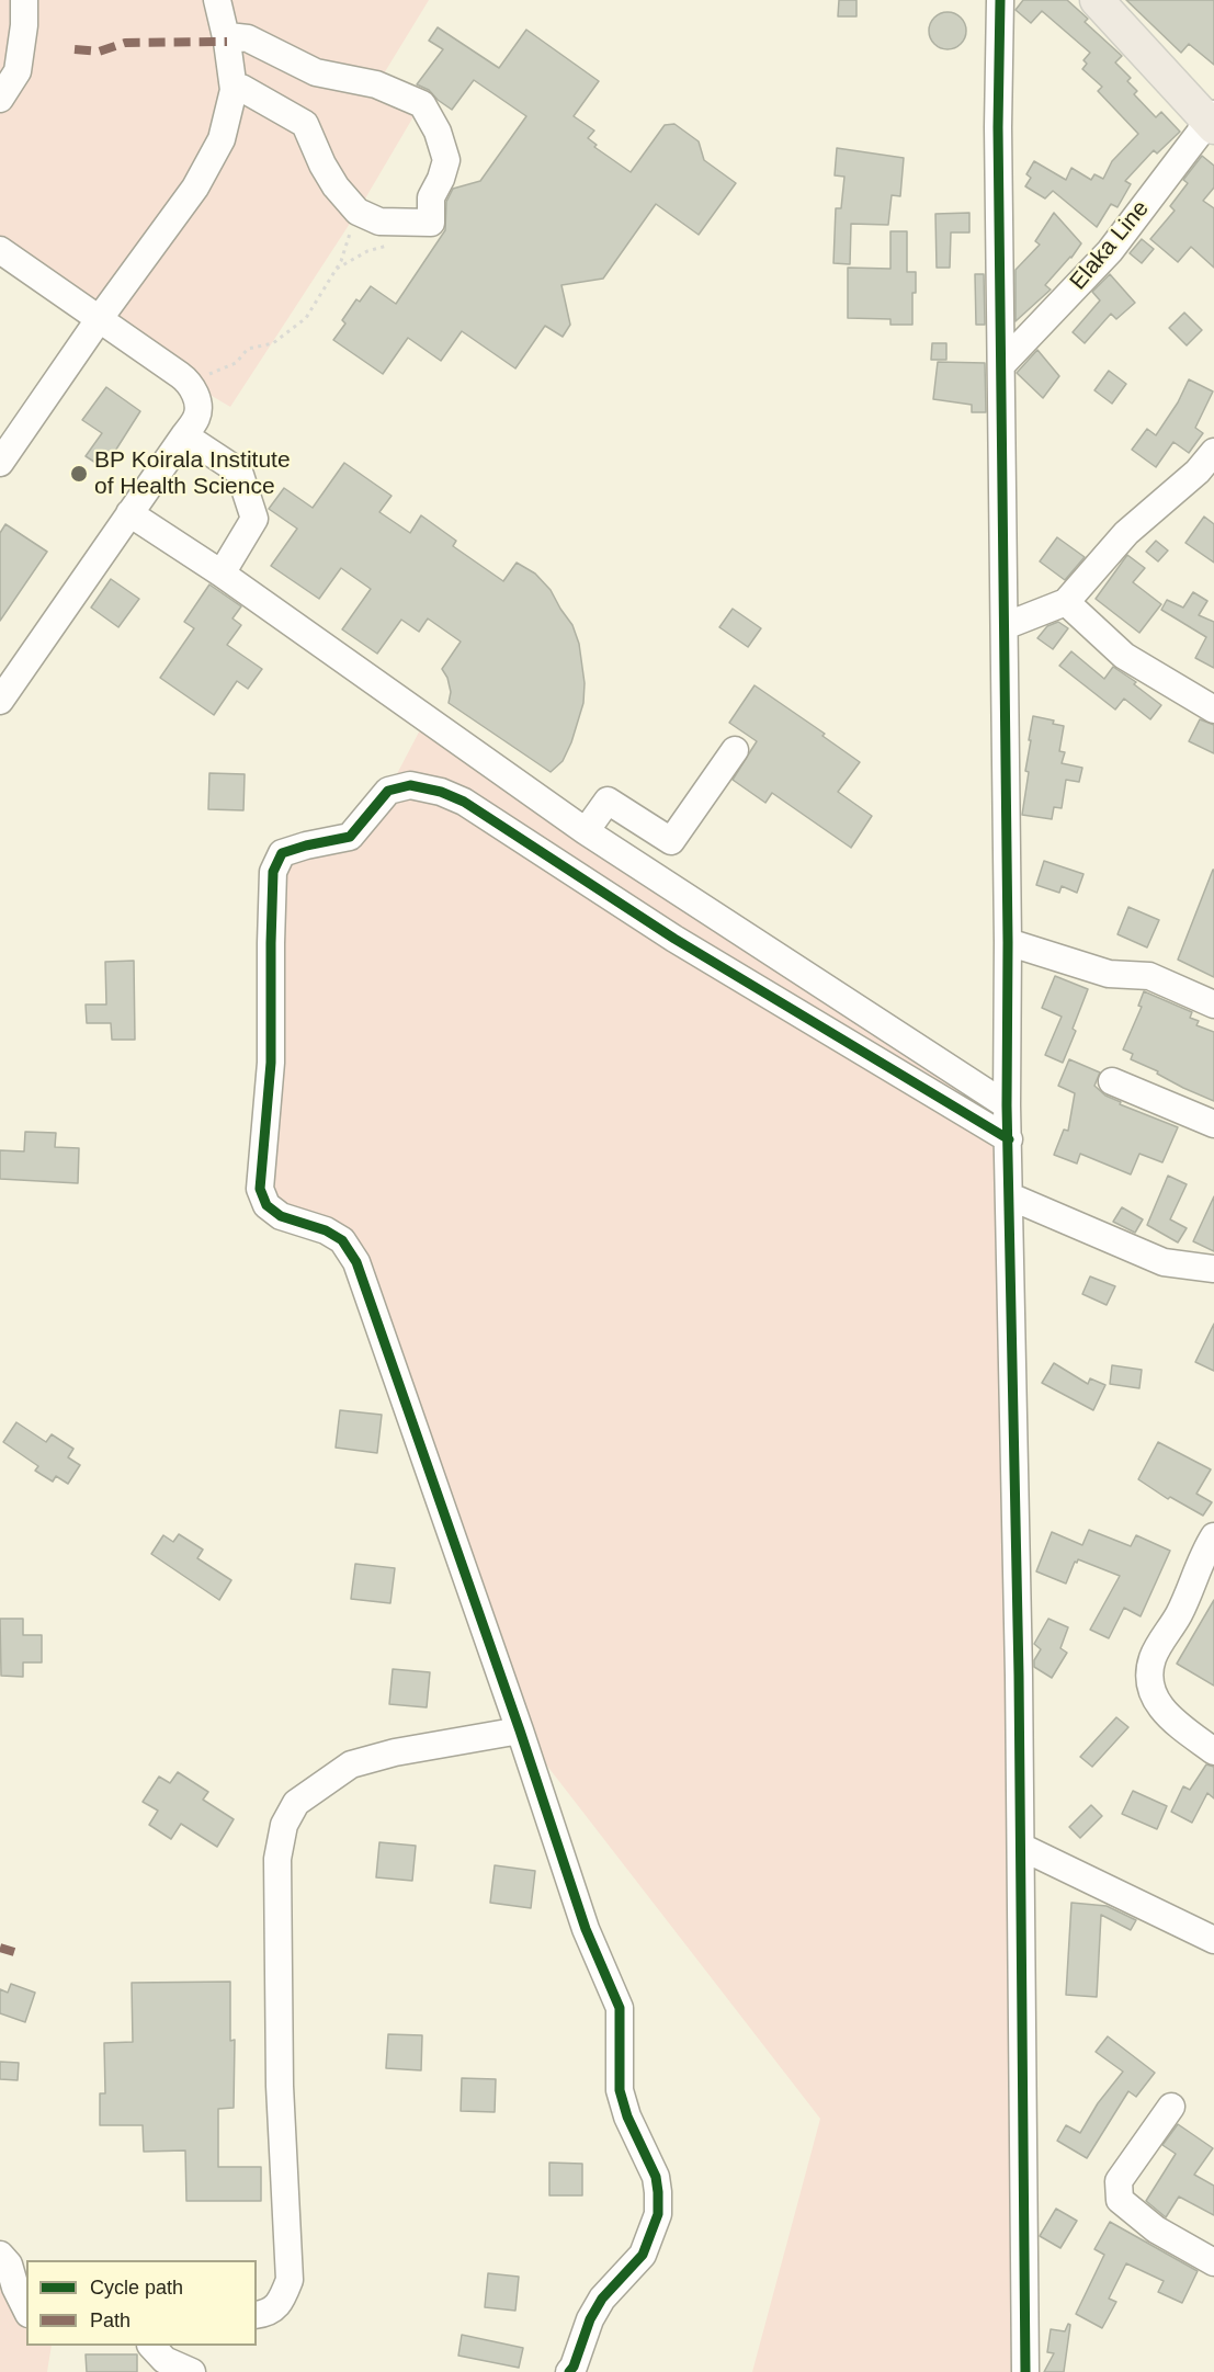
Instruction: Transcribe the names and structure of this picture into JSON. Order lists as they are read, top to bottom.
{
  "streets": {
    "street": ["Elaka Line"]
  },
  "places": ["BP Koirala Institute of Health Science"],
  "legend": ["Cycle path", "Path"]
}
